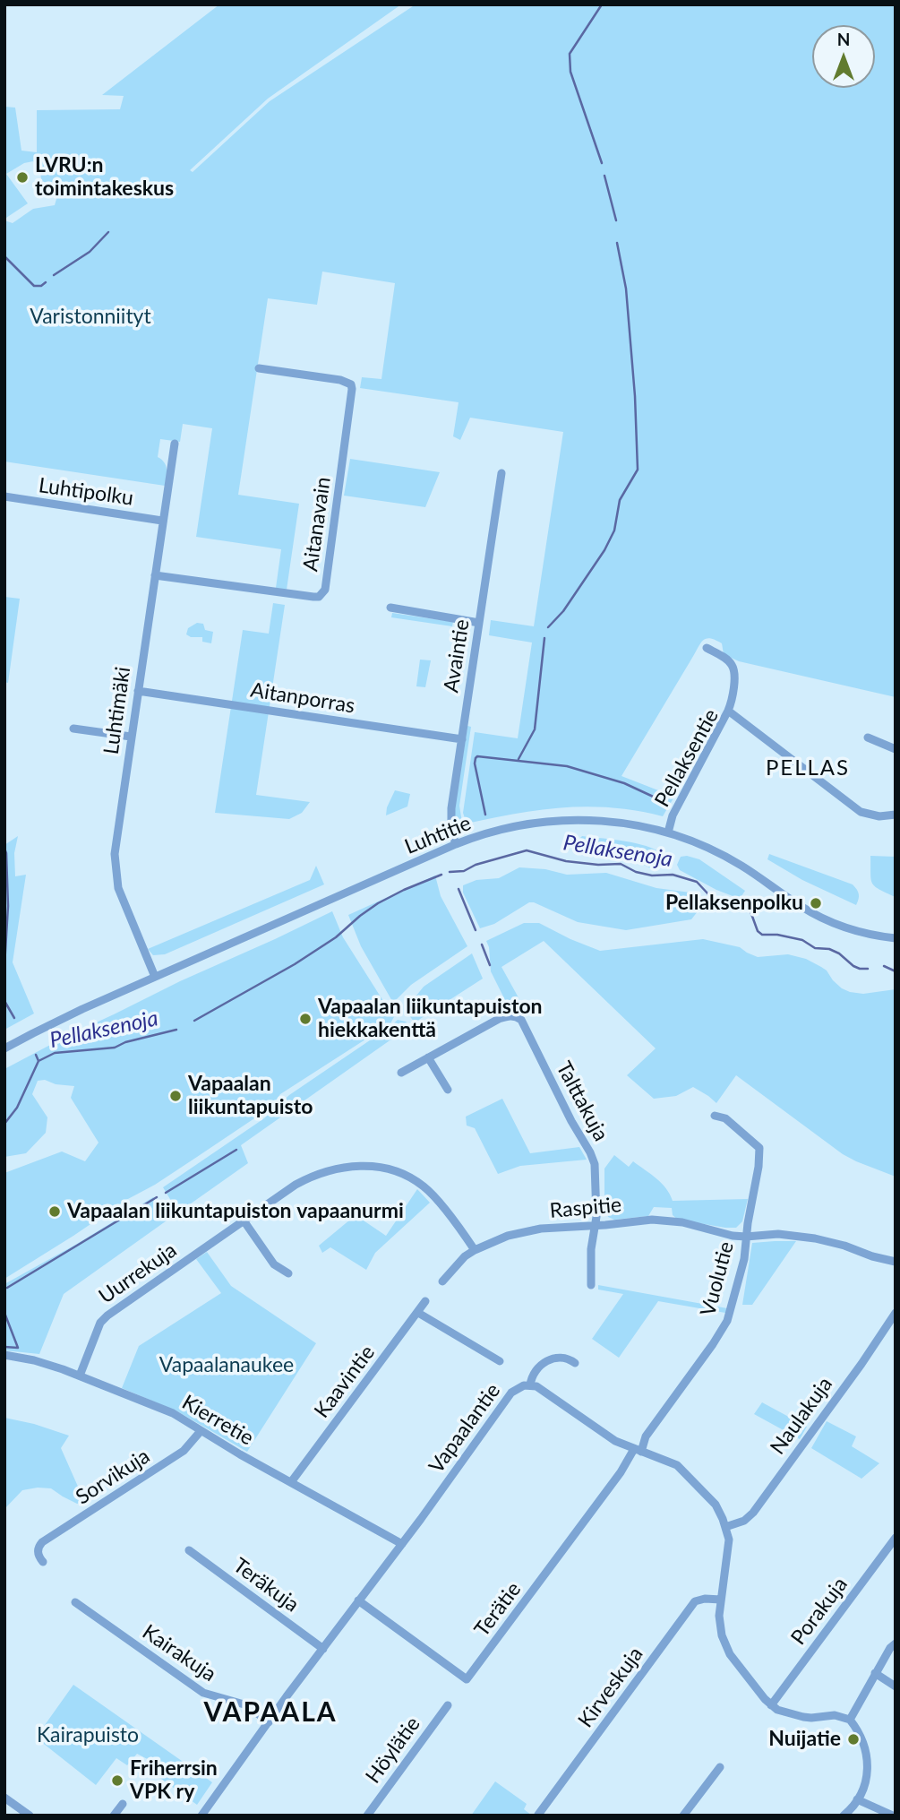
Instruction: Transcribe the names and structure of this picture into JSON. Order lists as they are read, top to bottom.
{
  "streets": {
    "street": [
      "Luhtipolku",
      "Aitanavain",
      "Avaintie",
      "Aitanporras",
      "Luhtimäki",
      "Pellaksentie",
      "Luhtitie",
      "Talttakuja",
      "Raspitie",
      "Uurrekuja",
      "Vuolutie",
      "Kaavintie",
      "Naulakuja",
      "Kierretie",
      "Vapaalantie",
      "Sorvikuja",
      "Teräkuja",
      "Terätie",
      "Porakuja",
      "Kairakuja",
      "Kirveskuja",
      "Höylätie"
    ]
  },
  "crossings": [
    ["Luhtipolku", "Luhtimäki"],
    ["Aitanavain", "Luhtimäki"],
    ["Avaintie", "Aitanporras"],
    ["Avaintie", "Luhtitie"],
    ["Aitanporras", "Luhtimäki"],
    ["Luhtimäki", "Luhtitie"],
    ["Pellaksentie", "Luhtitie"],
    ["Talttakuja", "Raspitie"],
    ["Raspitie", "Uurrekuja"],
    ["Raspitie", "Vuolutie"],
    ["Uurrekuja", "Kierretie"],
    ["Vuolutie", "Vapaalantie"],
    ["Vuolutie", "Terätie"],
    ["Kaavintie", "Kierretie"],
    ["Naulakuja", "Vapaalantie"],
    ["Kierretie", "Vapaalantie"],
    ["Kierretie", "Sorvikuja"],
    ["Vapaalantie", "Teräkuja"],
    ["Vapaalantie", "Terätie"],
    ["Vapaalantie", "Porakuja"],
    ["Vapaalantie", "Kairakuja"],
    ["Vapaalantie", "Kirveskuja"]
  ],
  "districts": ["PELLAS", "VAPAALA"],
  "water": ["Pellaksenoja"],
  "parks": ["Varistonniityt", "Vapaalanaukee", "Kairapuisto"],
  "places": [
    "LVRU:n toimintakeskus",
    "Pellaksenpolku",
    "Vapaalan liikuntapuiston hiekkakenttä",
    "Vapaalan liikuntapuisto",
    "Vapaalan liikuntapuiston vapaanurmi",
    "Nuijatie",
    "Friherrsin VPK ry"
  ],
  "north": "top"
}
